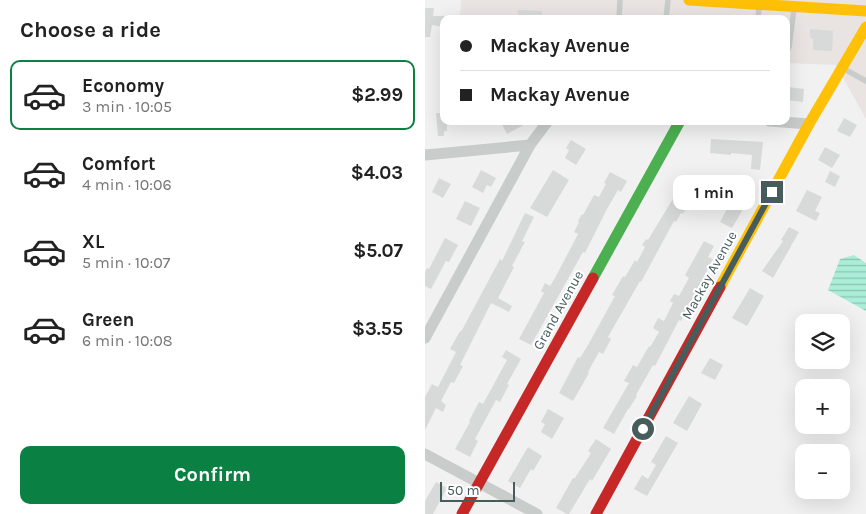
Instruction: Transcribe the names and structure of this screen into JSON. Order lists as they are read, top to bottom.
{
  "streets": {
    "street": ["Mackay Avenue", "Grand Avenue"]
  },
  "scale_bar": "50 m",
  "page": {
    "heading": "Choose a ride",
    "banner": ["Mackay Avenue", "Mackay Avenue"],
    "list": [
      {
        "name": "Economy",
        "note": "3 min · 10:05",
        "value": "$2.99"
      },
      {
        "name": "Comfort",
        "note": "4 min · 10:06",
        "value": "$4.03"
      },
      {
        "name": "XL",
        "note": "5 min · 10:07",
        "value": "$5.07"
      },
      {
        "name": "Green",
        "note": "6 min · 10:08",
        "value": "$3.55"
      }
    ],
    "bubble": "1 min",
    "map_buttons": ["+", "−"],
    "buttons": "Confirm",
    "scale": "50 m"
  }
}
